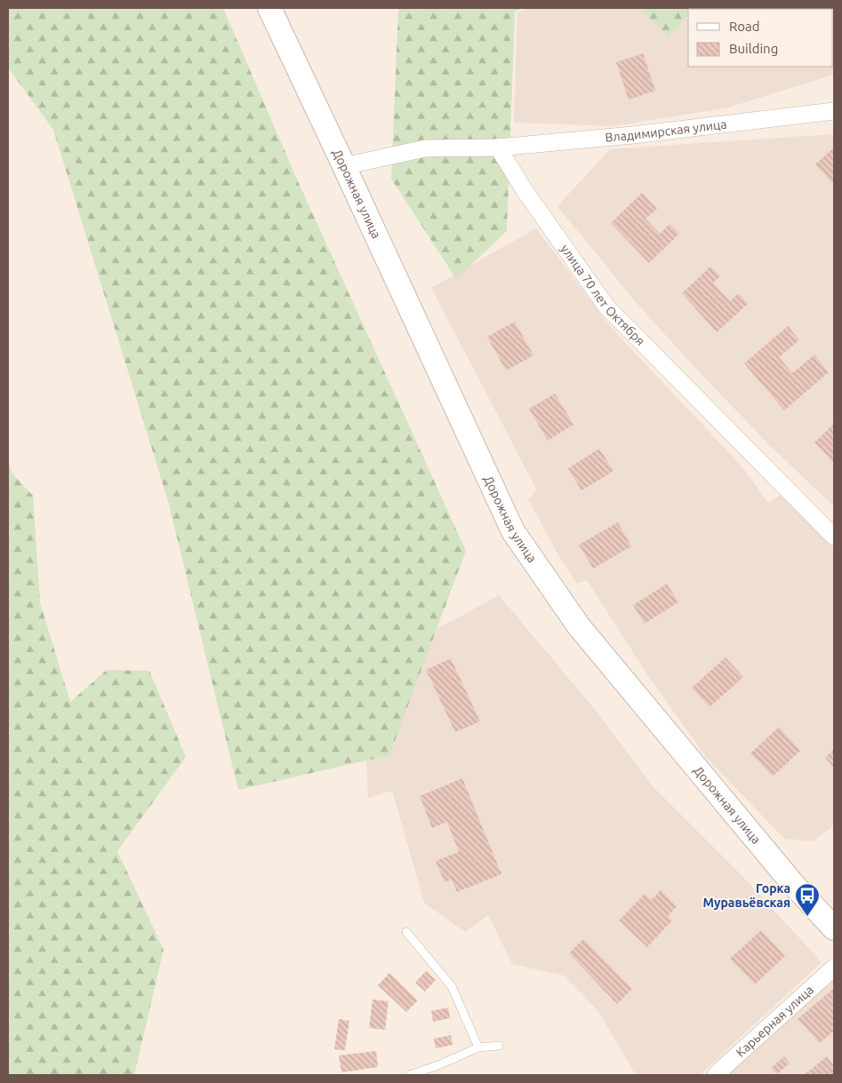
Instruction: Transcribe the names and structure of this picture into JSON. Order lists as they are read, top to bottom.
{
  "streets": {
    "main road": ["Дорожная улица"],
    "street": ["Владимирская улица", "улица 70 лет Октября", "Карьерная улица"]
  },
  "crossings": [
    ["Владимирская улица", "улица 70 лет Октября"]
  ],
  "places": {
    "bus stop": ["Горка Муравьёвская"]
  },
  "legend": ["Road", "Building"]
}
